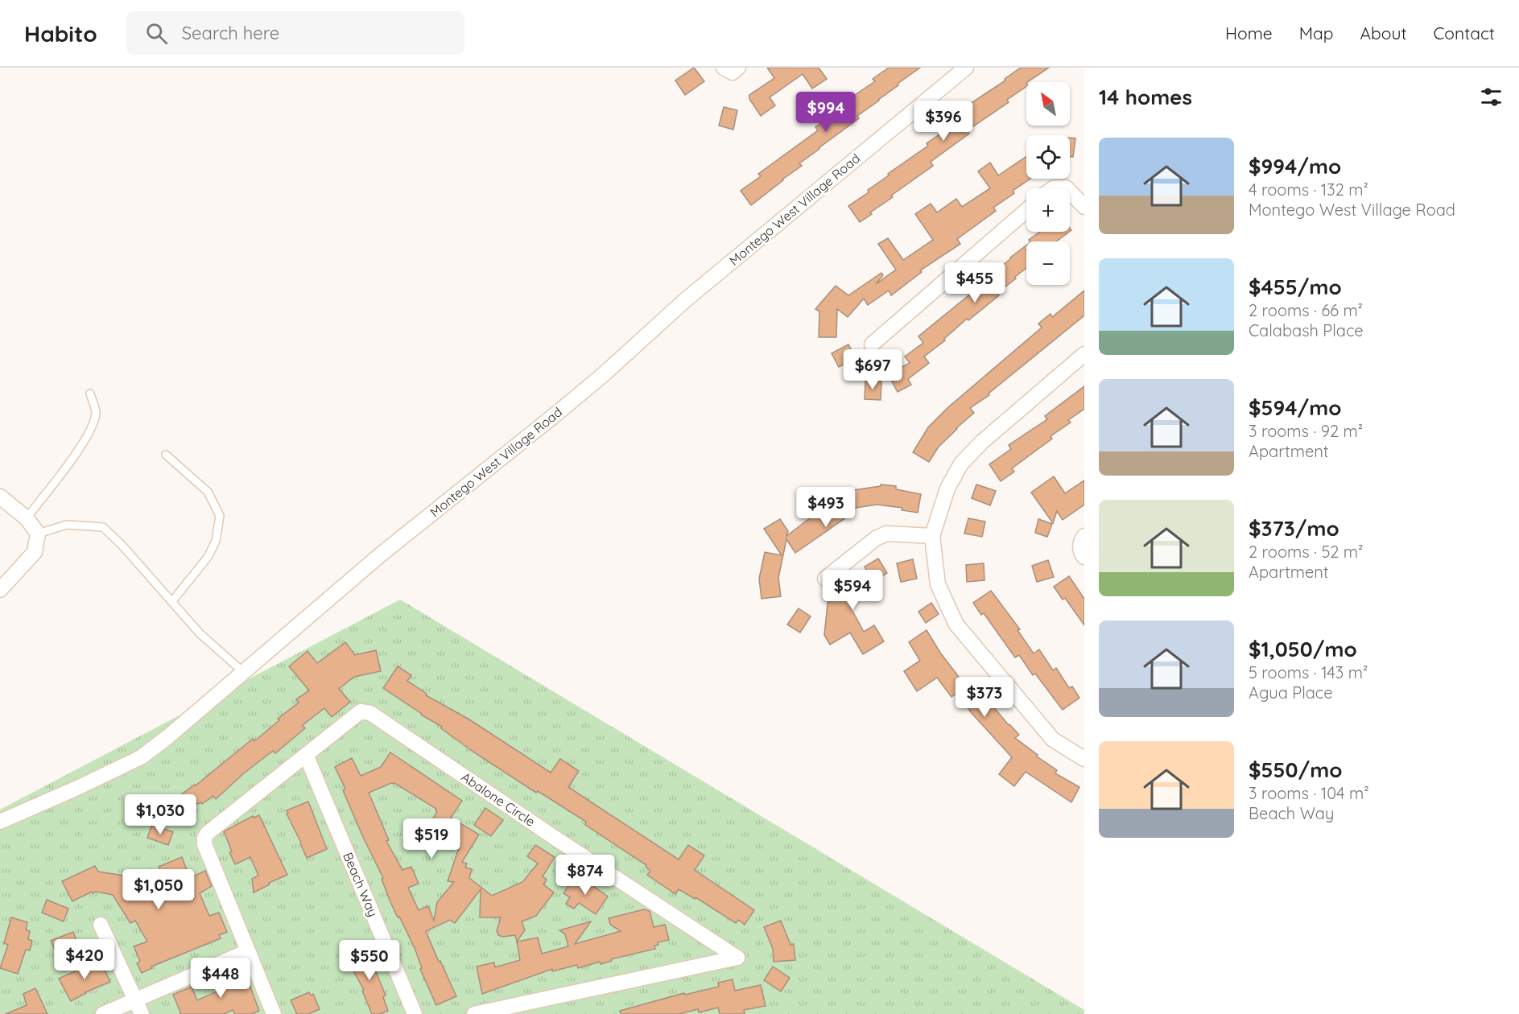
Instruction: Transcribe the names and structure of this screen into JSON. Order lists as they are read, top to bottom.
{
  "streets": {
    "street": ["Montego West Village Road", "Abalone Circle", "Beach Way"]
  },
  "crossings": [
    ["Abalone Circle", "Beach Way"]
  ],
  "north": "top left",
  "page": {
    "header": "Habito",
    "search": "Search here",
    "nav": [
      "Home",
      "Map",
      "About",
      "Contact"
    ],
    "heading": "14 homes",
    "map_buttons": ["+", "−"],
    "price": [
      "$994",
      "$396",
      "$455",
      "$697",
      "$493",
      "$594",
      "$373",
      "$1,030",
      "$519",
      "$874",
      "$1,050",
      "$420",
      "$550",
      "$448"
    ],
    "list": [
      {
        "name": "$994/mo",
        "note": "4 rooms · 132 m² · Montego West Village Road"
      },
      {
        "name": "$455/mo",
        "note": "2 rooms · 66 m² · Calabash Place"
      },
      {
        "name": "$594/mo",
        "note": "3 rooms · 92 m² · Apartment"
      },
      {
        "name": "$373/mo",
        "note": "2 rooms · 52 m² · Apartment"
      },
      {
        "name": "$1,050/mo",
        "note": "5 rooms · 143 m² · Agua Place"
      },
      {
        "name": "$550/mo",
        "note": "3 rooms · 104 m² · Beach Way"
      }
    ]
  }
}
